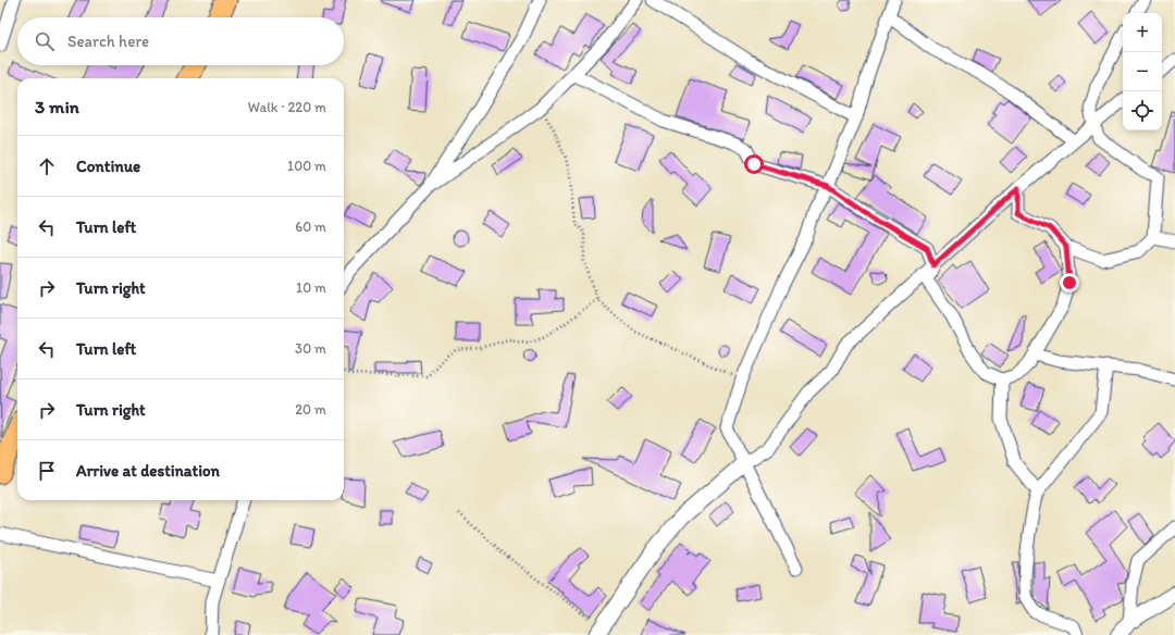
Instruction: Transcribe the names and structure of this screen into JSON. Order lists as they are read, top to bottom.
{
  "page": {
    "map_buttons": ["+", "−"],
    "search": "Search here",
    "heading": ["3 min", "Walk · 220 m"],
    "list": [
      ["Continue", "100 m"],
      ["Turn left", "60 m"],
      ["Turn right", "10 m"],
      ["Turn left", "30 m"],
      ["Turn right", "20 m"],
      "Arrive at destination"
    ]
  }
}
